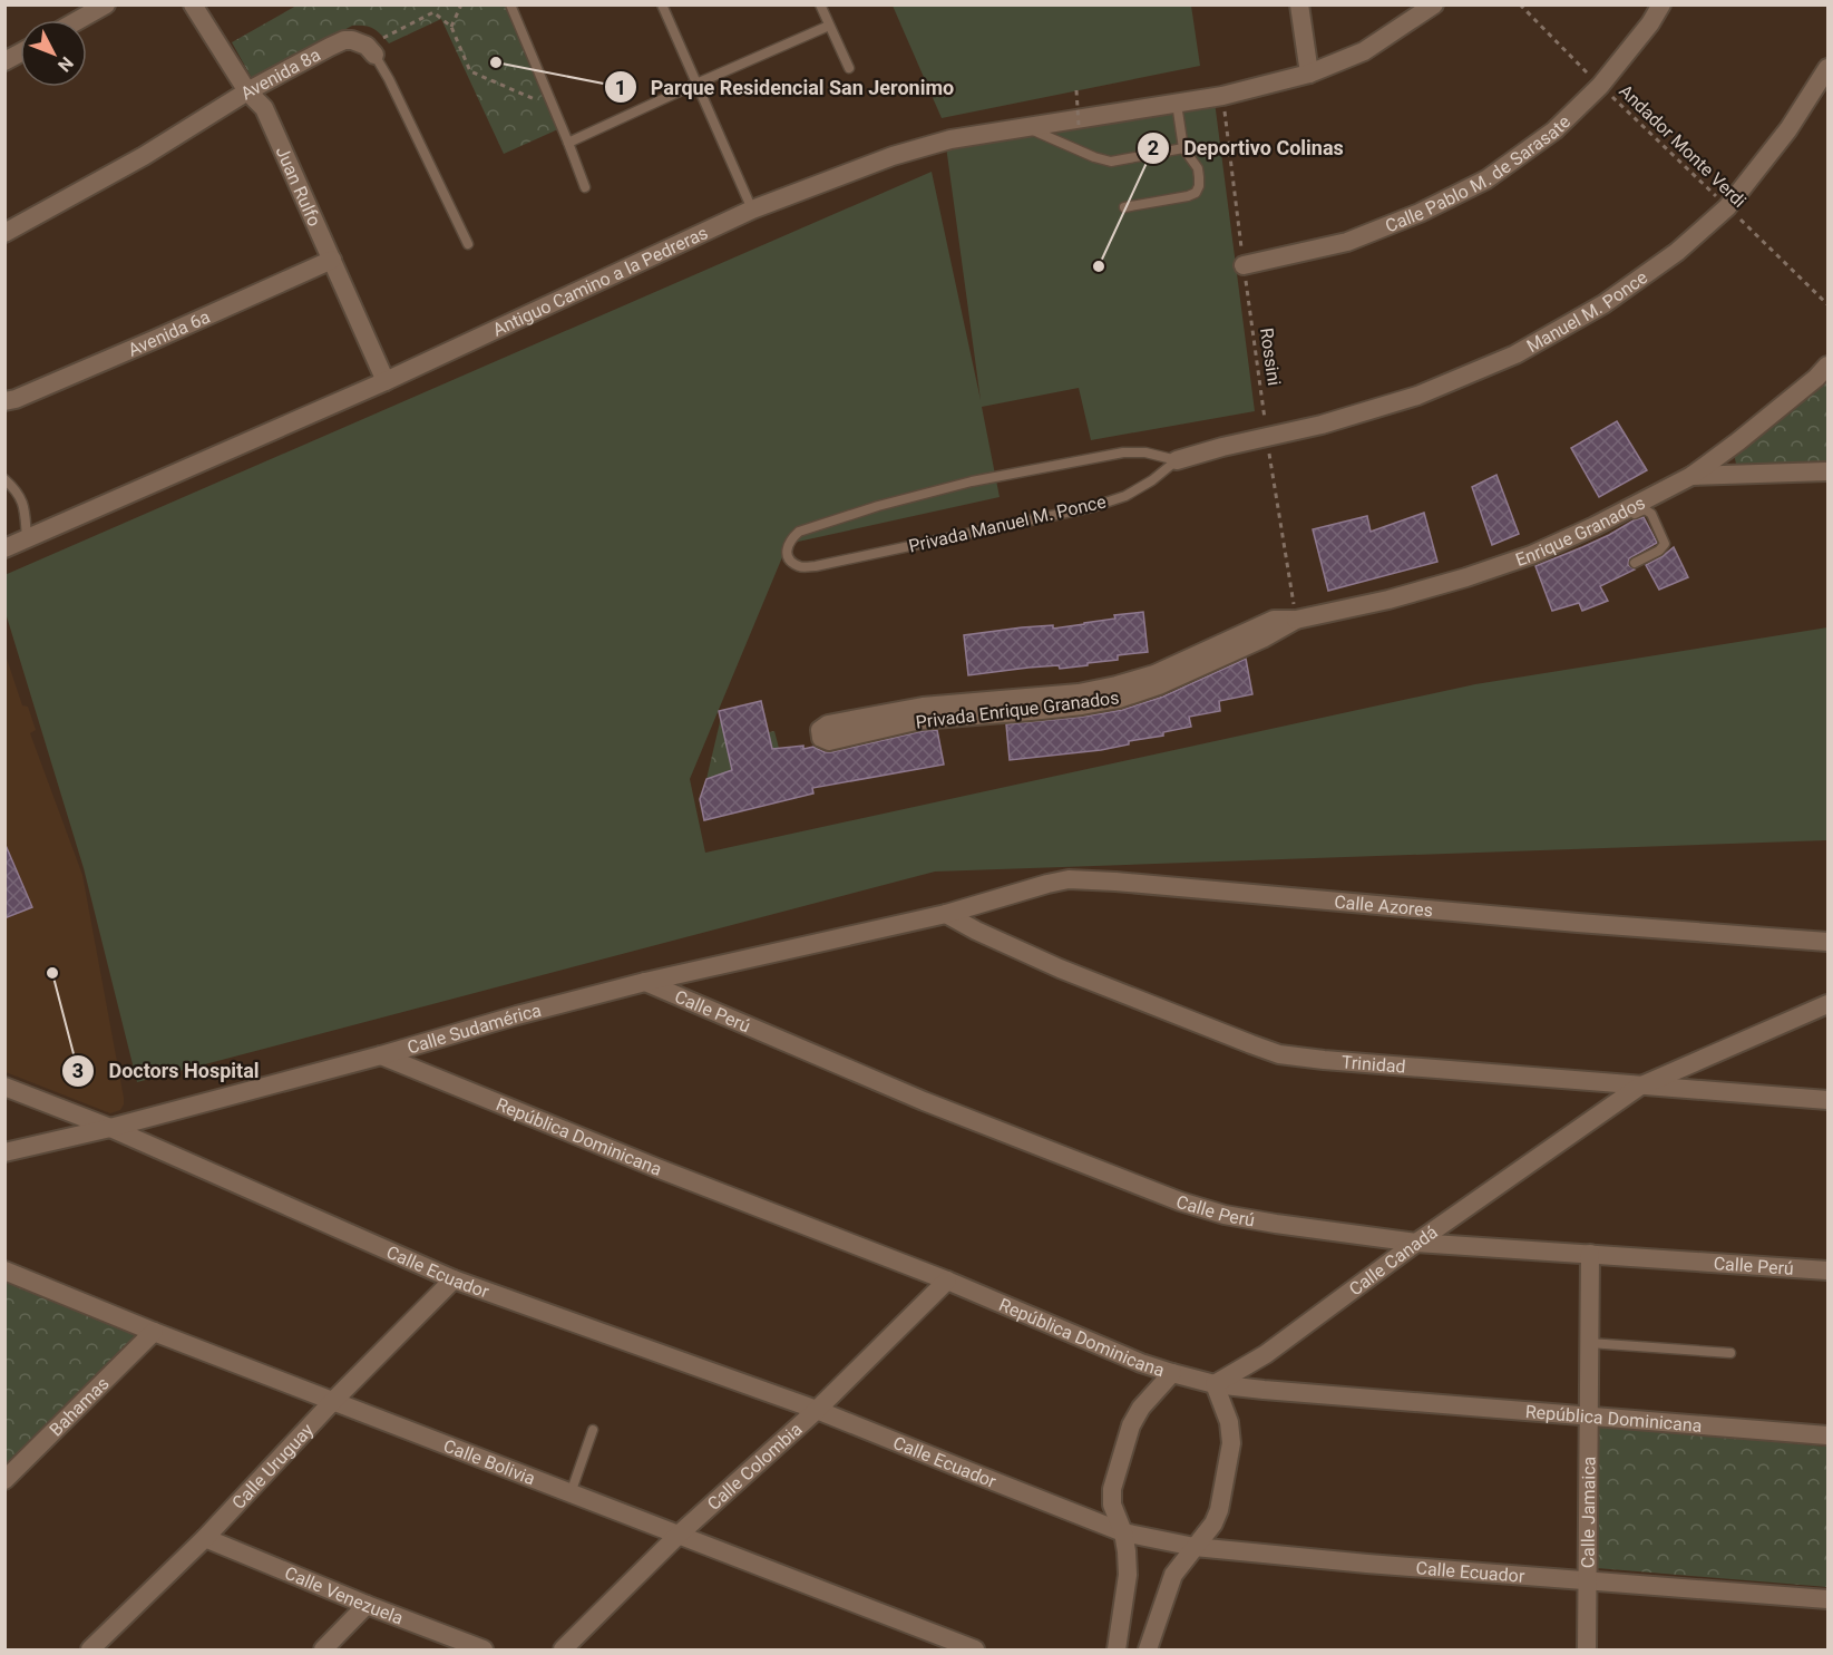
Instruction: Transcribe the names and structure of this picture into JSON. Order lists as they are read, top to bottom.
{
  "streets": {
    "street": [
      "Avenida 8a",
      "Calle Pablo M. de Sarasate",
      "Juan Rulfo",
      "Antiguo Camino a la Pedreras",
      "Manuel M. Ponce",
      "Avenida 6a",
      "Privada Manuel M. Ponce",
      "Enrique Granados",
      "Privada Enrique Granados",
      "Calle Azores",
      "Calle Perú",
      "Calle Sudamérica",
      "Trinidad",
      "República Dominicana",
      "Calle Canadá",
      "Calle Ecuador",
      "Bahamas",
      "Calle Bolivia",
      "Calle Uruguay",
      "Calle Colombia",
      "Calle Jamaica",
      "Calle Venezuela"
    ],
    "path": ["Andador Monte Verdi", "Rossini"]
  },
  "crossings": [
    ["Avenida 8a", "Juan Rulfo"],
    ["Andador Monte Verdi", "Calle Pablo M. de Sarasate"],
    ["Andador Monte Verdi", "Manuel M. Ponce"],
    ["Calle Pablo M. de Sarasate", "Rossini"],
    ["Juan Rulfo", "Antiguo Camino a la Pedreras"],
    ["Juan Rulfo", "Avenida 6a"],
    ["Antiguo Camino a la Pedreras", "Rossini"],
    ["Manuel M. Ponce", "Rossini"],
    ["Manuel M. Ponce", "Privada Manuel M. Ponce"],
    ["Rossini", "Privada Manuel M. Ponce"],
    ["Rossini", "Enrique Granados"],
    ["Rossini", "Privada Enrique Granados"],
    ["Enrique Granados", "Privada Enrique Granados"],
    ["Calle Azores", "Calle Sudamérica"],
    ["Calle Azores", "Trinidad"],
    ["Calle Perú", "Calle Sudamérica"],
    ["Calle Perú", "Calle Canadá"],
    ["Calle Perú", "Calle Jamaica"],
    ["Calle Sudamérica", "Trinidad"],
    ["Calle Sudamérica", "República Dominicana"],
    ["Calle Sudamérica", "Calle Ecuador"],
    ["Trinidad", "Calle Canadá"],
    ["República Dominicana", "Calle Canadá"],
    ["República Dominicana", "Calle Ecuador"],
    ["República Dominicana", "Calle Colombia"],
    ["República Dominicana", "Calle Jamaica"],
    ["Calle Canadá", "Calle Ecuador"],
    ["Calle Ecuador", "Calle Uruguay"],
    ["Calle Ecuador", "Calle Colombia"],
    ["Calle Ecuador", "Calle Jamaica"],
    ["Bahamas", "Calle Bolivia"],
    ["Calle Bolivia", "Calle Uruguay"],
    ["Calle Bolivia", "Calle Colombia"],
    ["Calle Uruguay", "Calle Venezuela"]
  ],
  "places": ["Parque Residencial San Jeronimo", "Deportivo Colinas", "Doctors Hospital"],
  "north": "bottom right"
}
